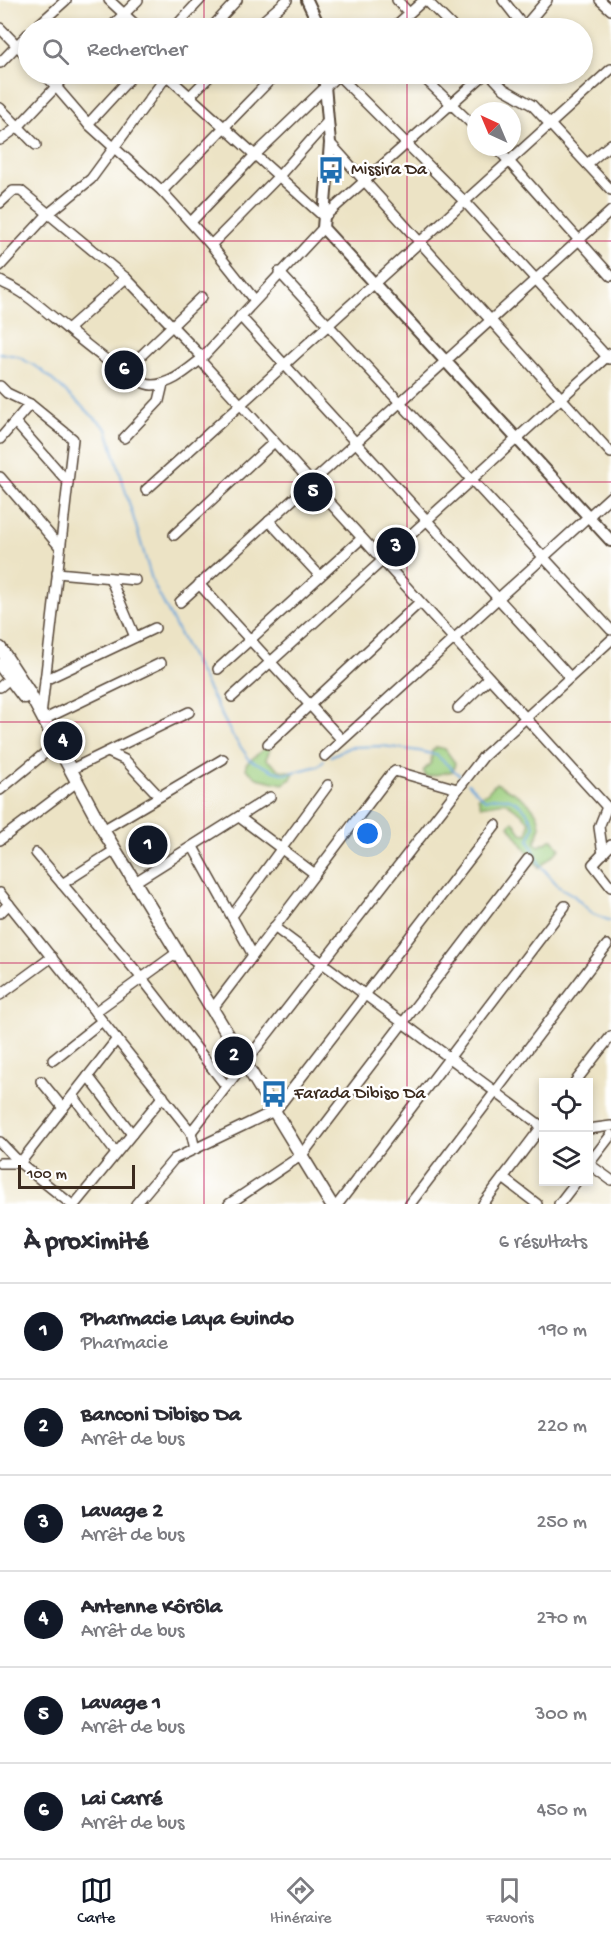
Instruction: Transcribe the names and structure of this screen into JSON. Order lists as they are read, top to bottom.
{
  "places": {
    "bus stop": ["Missira Da", "Farada Dibiso Da"]
  },
  "scale_bar": "100 m",
  "north": "top left",
  "page": {
    "search": "Rechercher",
    "pins": [
      "6",
      "5",
      "3",
      "4",
      "1",
      "2"
    ],
    "scale": "100 m",
    "heading": ["À proximité", "6 résultats"],
    "list": [
      {
        "mark": "1",
        "name": "Pharmacie Laya Guindo",
        "note": "Pharmacie",
        "value": "190 m"
      },
      {
        "mark": "2",
        "name": "Banconi Dibiso Da",
        "note": "Arrêt de bus",
        "value": "220 m"
      },
      {
        "mark": "3",
        "name": "Lavage 2",
        "note": "Arrêt de bus",
        "value": "250 m"
      },
      {
        "mark": "4",
        "name": "Antenne Kôrôla",
        "note": "Arrêt de bus",
        "value": "270 m"
      },
      {
        "mark": "5",
        "name": "Lavage 1",
        "note": "Arrêt de bus",
        "value": "300 m"
      },
      {
        "mark": "6",
        "name": "Lai Carré",
        "note": "Arrêt de bus",
        "value": "450 m"
      }
    ],
    "nav": ["Carte", "Itinéraire", "Favoris"]
  }
}
